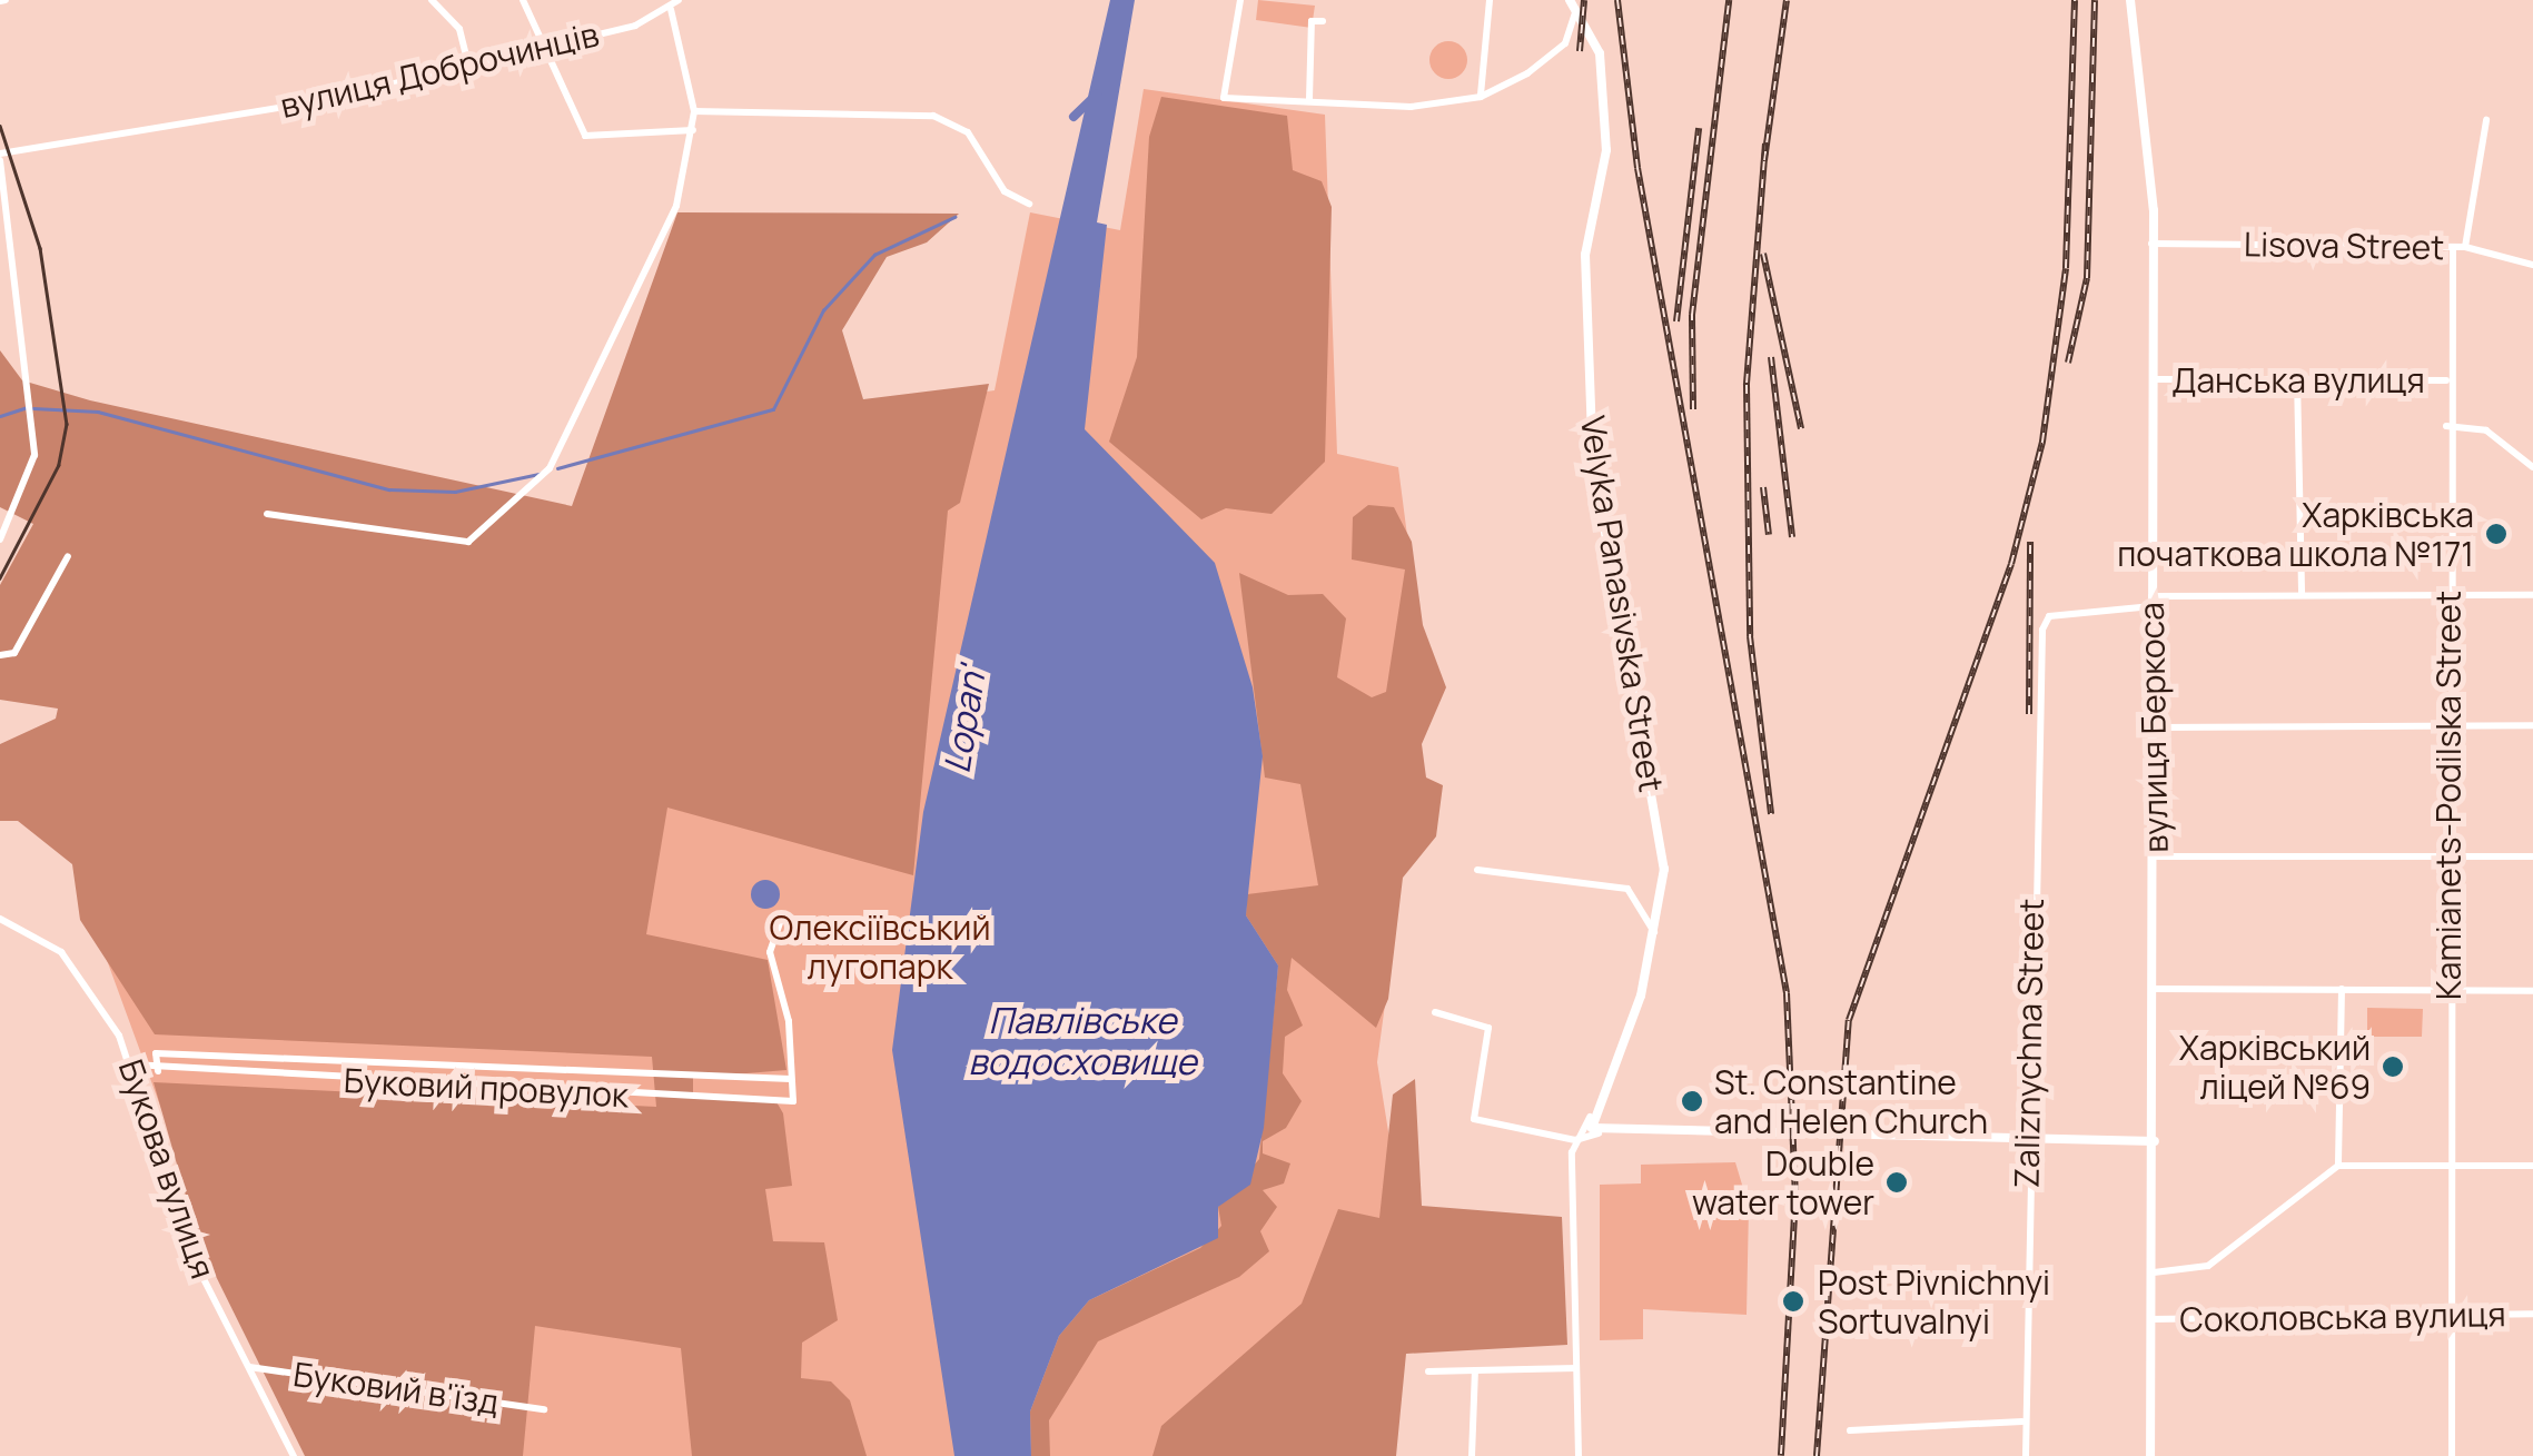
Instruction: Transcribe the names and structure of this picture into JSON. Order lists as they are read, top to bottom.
{
  "streets": {
    "street": [
      "вулиця Доброчинців",
      "Lisova Street",
      "Данська вулиця",
      "Velyka Panasivska Street",
      "вулиця Беркоса",
      "Kamianets-Podilska Street",
      "Zaliznychna Street",
      "Буковий провулок",
      "Букова вулиця",
      "Соколовська вулиця",
      "Буковий в'їзд"
    ]
  },
  "crossings": [
    ["Lisova Street", "вулиця Беркоса"],
    ["Lisova Street", "Kamianets-Podilska Street"],
    ["Данська вулиця", "вулиця Беркоса"],
    ["Данська вулиця", "Kamianets-Podilska Street"],
    ["вулиця Беркоса", "Zaliznychna Street"],
    ["вулиця Беркоса", "Соколовська вулиця"],
    ["Kamianets-Podilska Street", "Соколовська вулиця"],
    ["Буковий провулок", "Букова вулиця"],
    ["Букова вулиця", "Буковий в'їзд"]
  ],
  "water": ["Lopan'", "Павлівське водосховище"],
  "parks": ["Олексіївський лугопарк"],
  "places": [
    "Харківська початкова школа №171",
    "Харківський ліцей №69",
    "St. Constantine and Helen Church",
    "Double water tower",
    "Post Pivnichnyi Sortuvalnyi"
  ]
}
